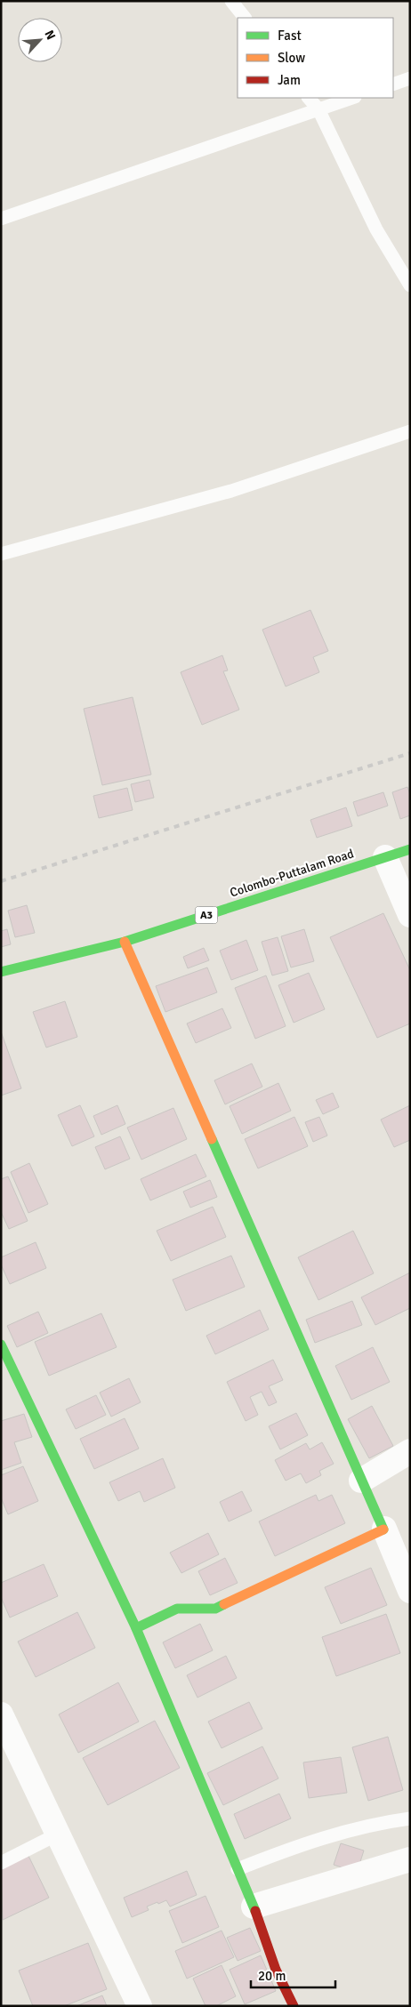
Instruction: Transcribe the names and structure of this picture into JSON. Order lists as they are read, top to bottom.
{
  "streets": {
    "main road": ["Colombo-Puttalam Road", "A3"]
  },
  "legend": ["Fast", "Slow", "Jam"],
  "scale_bar": "20 m",
  "north": "top right"
}
